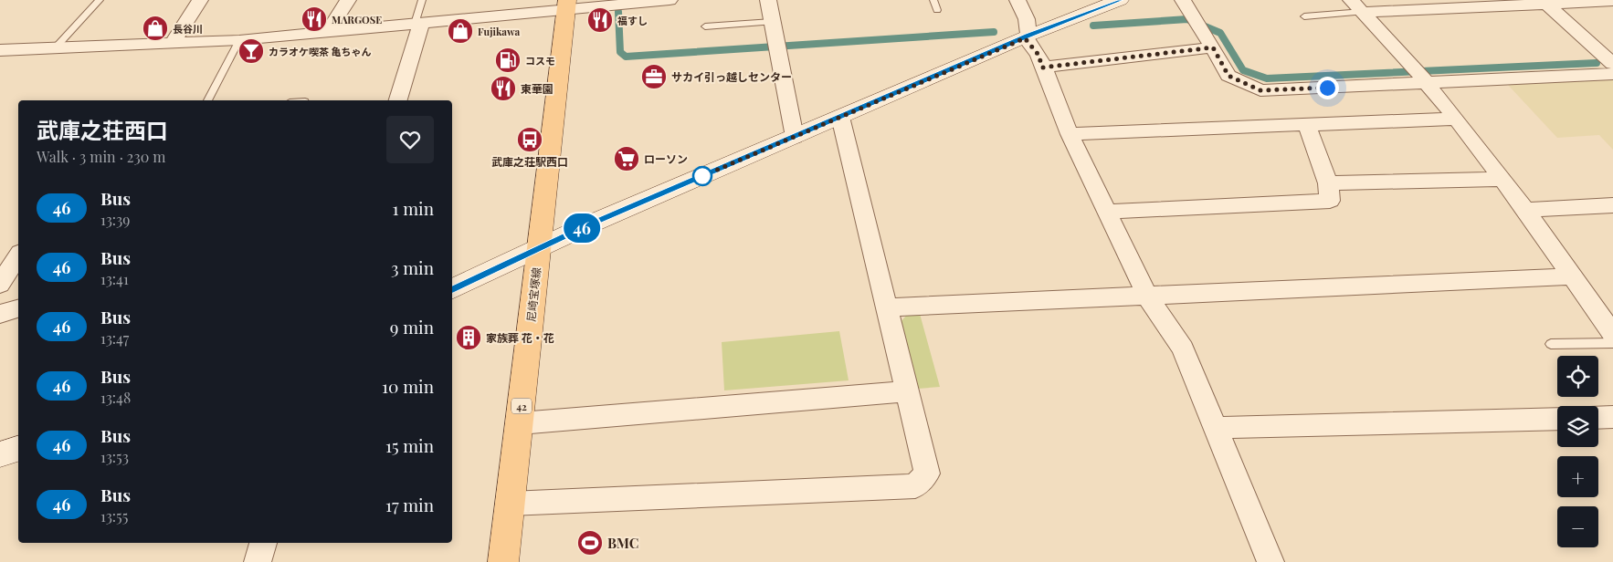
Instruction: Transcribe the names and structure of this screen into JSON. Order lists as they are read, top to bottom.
{
  "streets": {
    "main road": ["尼崎宝塚線", "42"]
  },
  "places": {
    "restaurant": ["MARGOSE", "福すし", "東華園"],
    "shop": ["長谷川", "Fujikawa"],
    "bar": ["カラオケ喫茶 亀ちゃん"],
    "fuel station": ["コスモ"],
    "office": ["サカイ引っ越しセンター"],
    "bus stop": ["武庫之荘駅西口"],
    "supermarket": ["ローソン"],
    "building": ["家族葬 花・花"],
    "sports": ["BMC"]
  },
  "lines": ["bus line 46"],
  "page": {
    "on_map": "46",
    "heading": ["武庫之荘西口", "Walk · 3 min · 230 m"],
    "list": [
      {
        "mark": "46",
        "name": "Bus",
        "note": "13:39",
        "value": "1 min"
      },
      {
        "mark": "46",
        "name": "Bus",
        "note": "13:41",
        "value": "3 min"
      },
      {
        "mark": "46",
        "name": "Bus",
        "note": "13:47",
        "value": "9 min"
      },
      {
        "mark": "46",
        "name": "Bus",
        "note": "13:48",
        "value": "10 min"
      },
      {
        "mark": "46",
        "name": "Bus",
        "note": "13:53",
        "value": "15 min"
      },
      {
        "mark": "46",
        "name": "Bus",
        "note": "13:55",
        "value": "17 min"
      }
    ],
    "map_buttons": ["+", "−"]
  }
}
